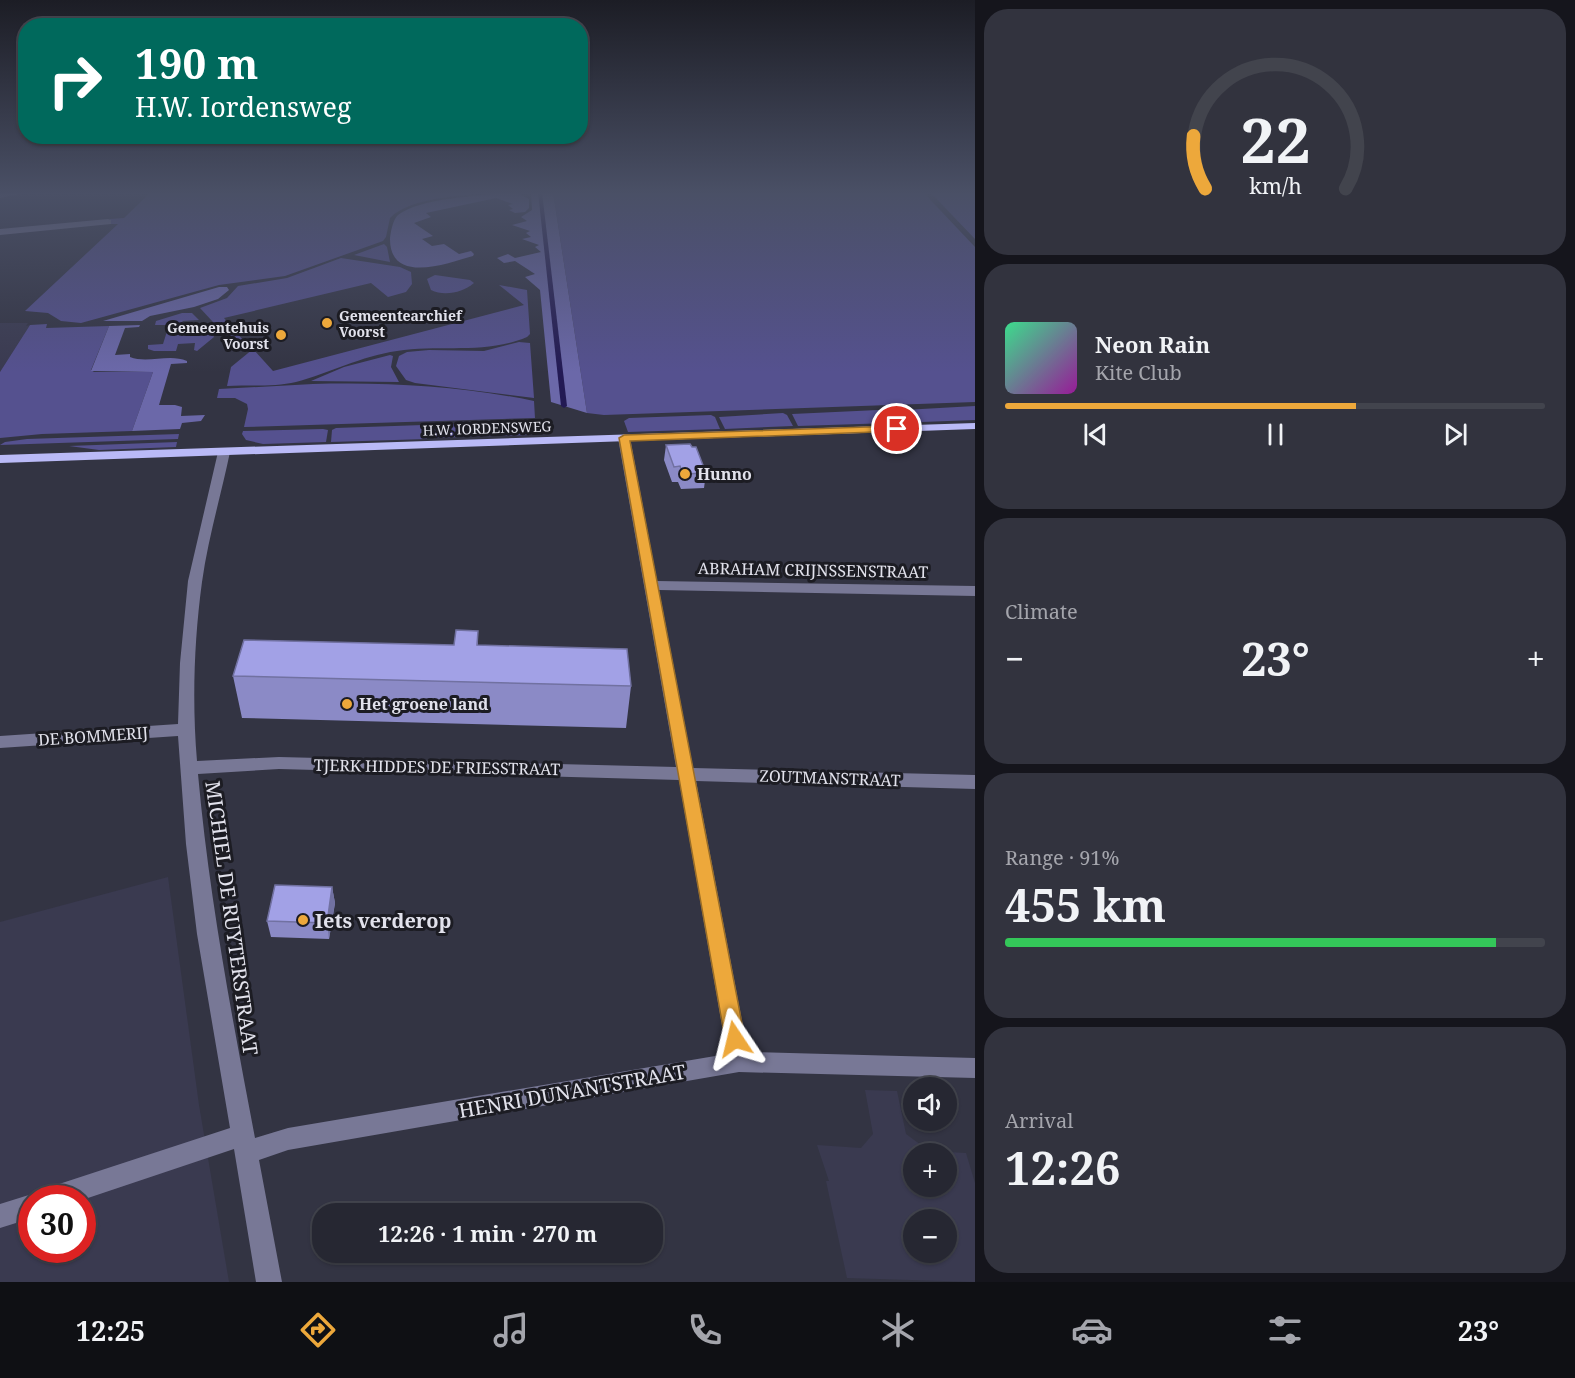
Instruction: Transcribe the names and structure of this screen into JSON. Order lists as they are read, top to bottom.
{
  "streets": {
    "main road": ["H.W. IORDENSWEG"],
    "street": [
      "ABRAHAM CRIJNSSENSTRAAT",
      "DE BOMMERIJ",
      "TJERK HIDDES DE FRIESSTRAAT",
      "ZOUTMANSTRAAT",
      "MICHIEL DE RUYTERSTRAAT",
      "HENRI DUNANTSTRAAT"
    ]
  },
  "crossings": [
    ["H.W. IORDENSWEG", "MICHIEL DE RUYTERSTRAAT"],
    ["DE BOMMERIJ", "MICHIEL DE RUYTERSTRAAT"],
    ["TJERK HIDDES DE FRIESSTRAAT", "ZOUTMANSTRAAT"],
    ["TJERK HIDDES DE FRIESSTRAAT", "MICHIEL DE RUYTERSTRAAT"],
    ["MICHIEL DE RUYTERSTRAAT", "HENRI DUNANTSTRAAT"]
  ],
  "places": [
    "Gemeentearchief Voorst",
    "Gemeentehuis Voorst",
    "Hunno",
    "Het groene land",
    "Iets verderop"
  ],
  "page": {
    "turn": ["190 m", "H.W. Iordensweg"],
    "song": ["Neon Rain", "Kite Club"],
    "tile": [
      "Climate",
      ["Range · 91%", "455 km"],
      ["Arrival", "12:26"]
    ],
    "heat": ["−", "23°", "+"],
    "map_buttons": ["+", "−"],
    "limit": "30",
    "trip": "12:26 · 1 min · 270 m",
    "tabs": ["12:25", "23°"],
    "gauge": ["22", "km/h"]
  }
}
